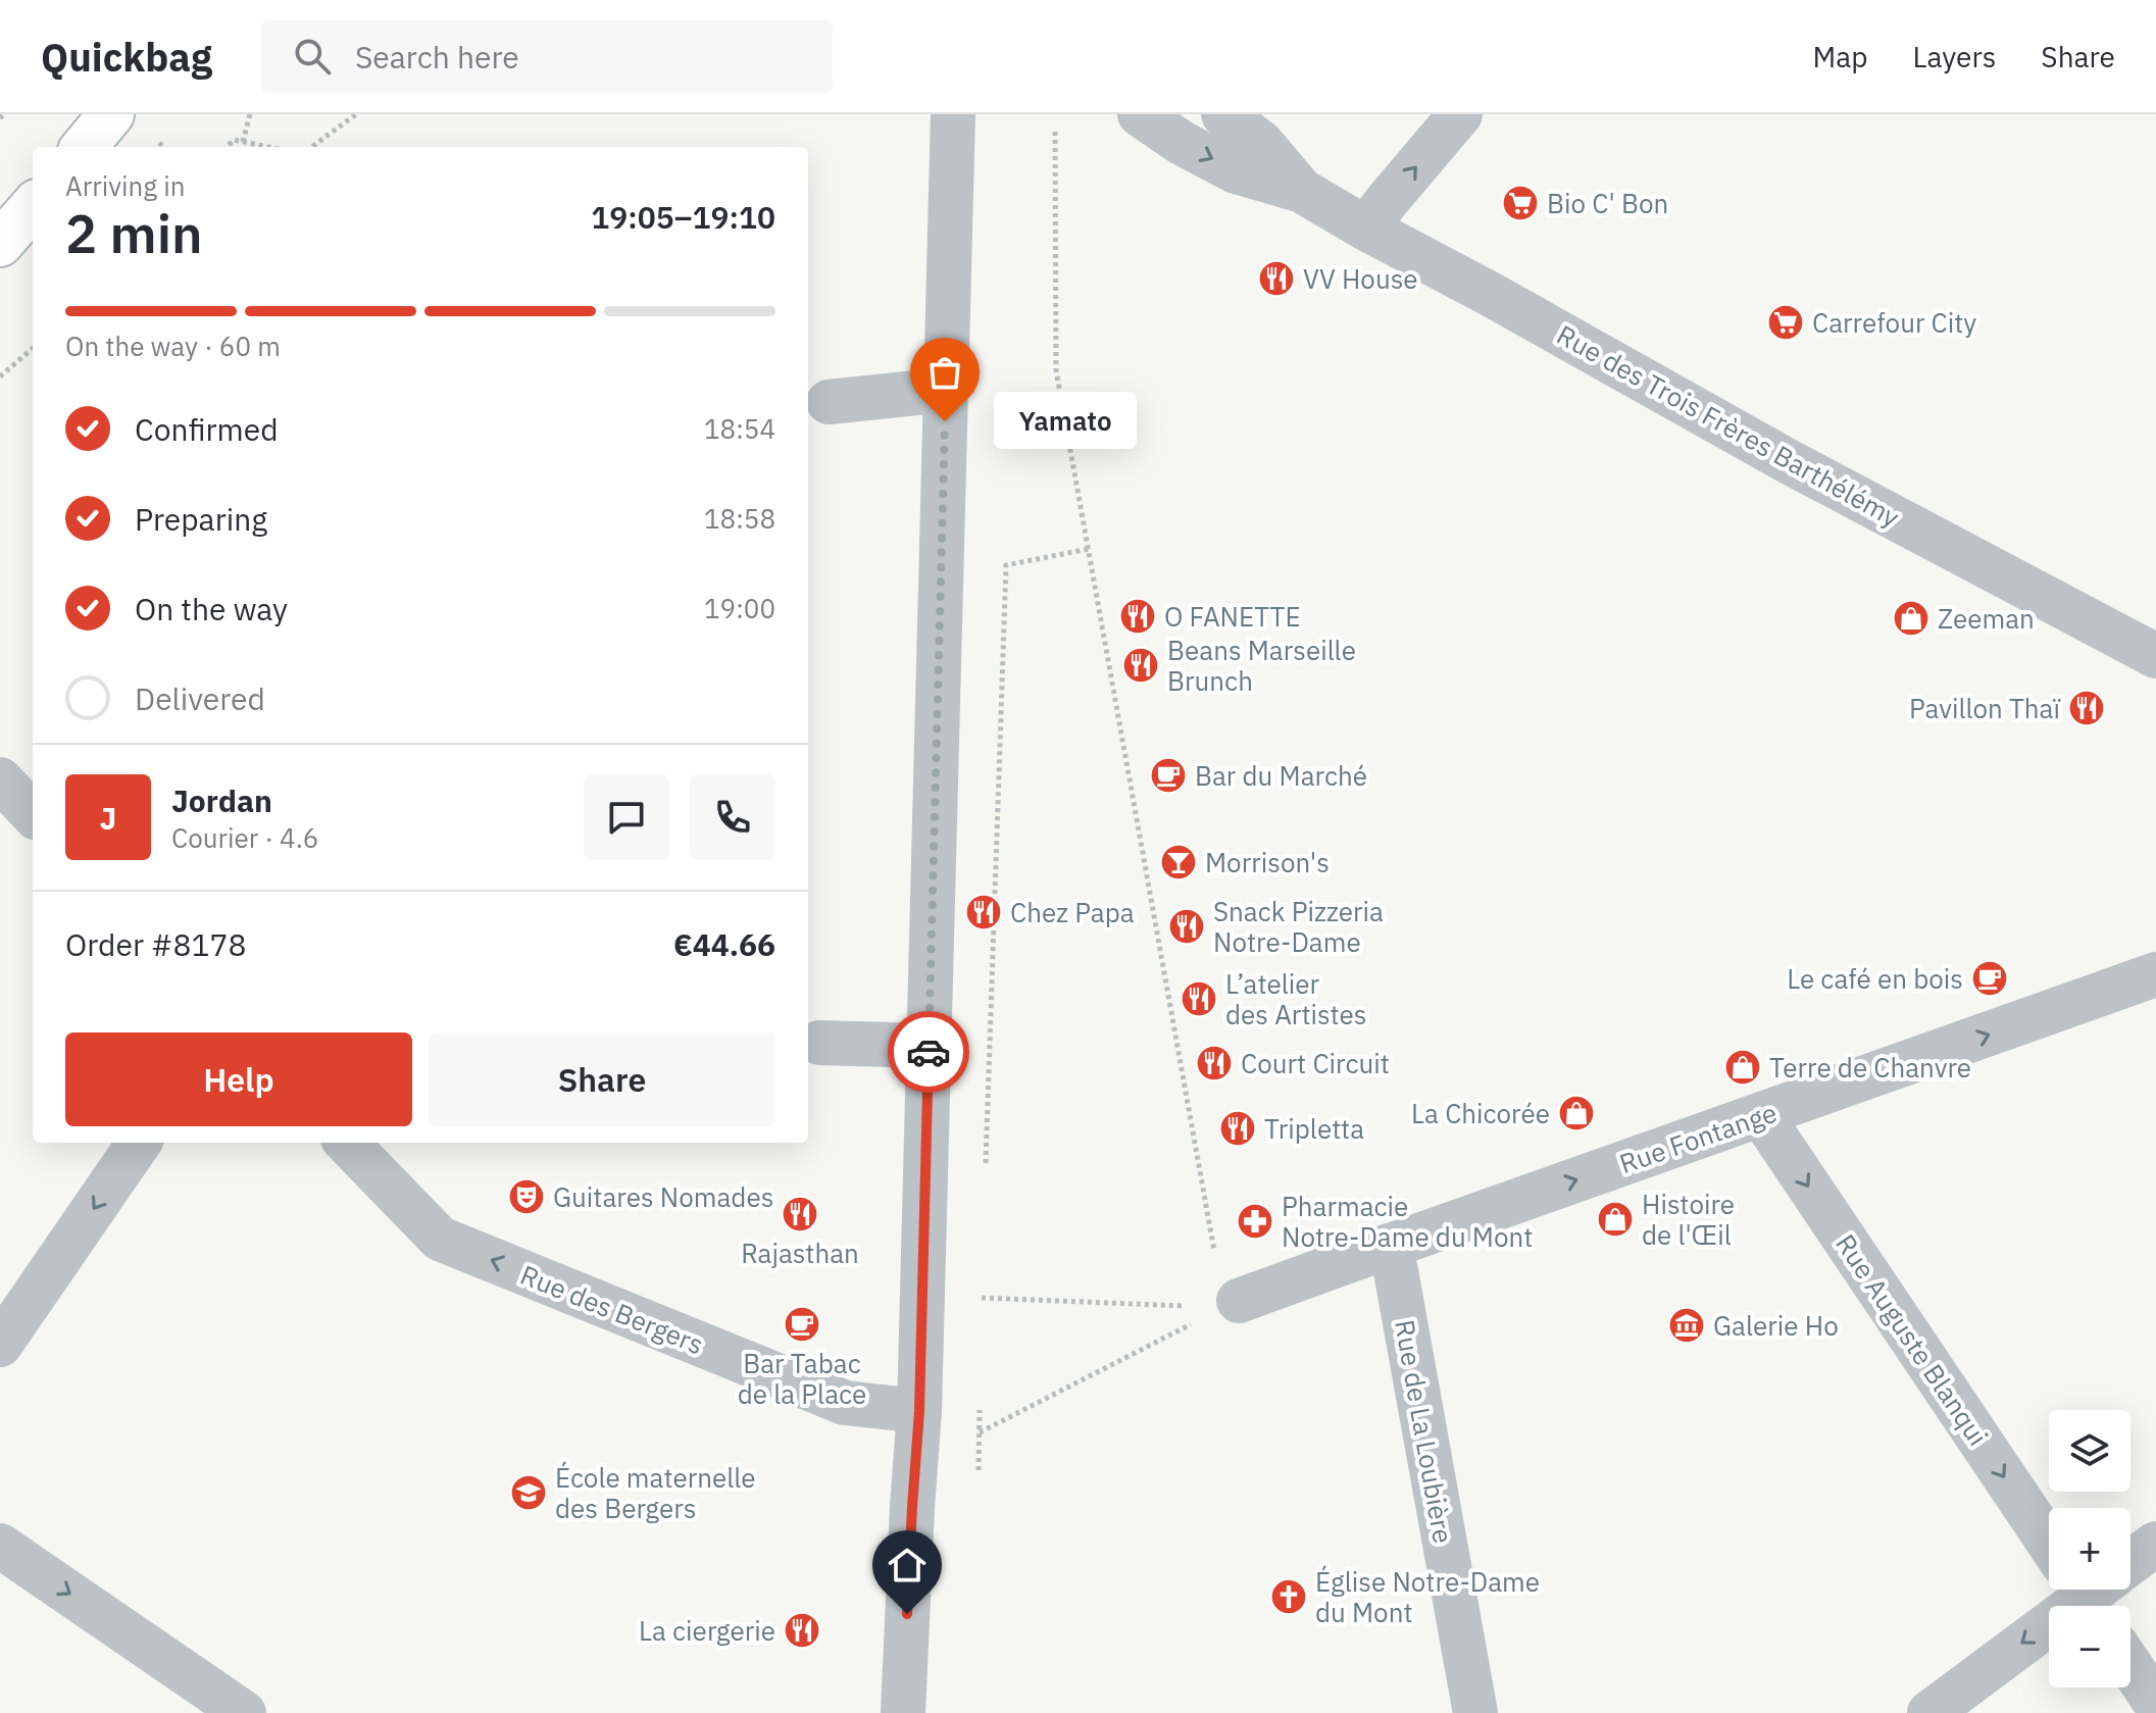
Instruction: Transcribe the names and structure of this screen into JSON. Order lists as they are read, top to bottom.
{
  "streets": {
    "street": [
      "Rue des Trois Frères Barthélémy",
      "Rue Fontange",
      "Rue des Bergers",
      "Rue Auguste Blanqui",
      "Rue de La Loubière"
    ]
  },
  "crossings": [
    ["Rue Fontange", "Rue Auguste Blanqui"],
    ["Rue Fontange", "Rue de La Loubière"]
  ],
  "one_way": ["Rue Fontange", "Rue des Bergers", "Rue Auguste Blanqui"],
  "places": {
    "supermarket": ["Bio C' Bon", "Carrefour City"],
    "restaurant": [
      "VV House",
      "O FANETTE",
      "Beans Marseille Brunch",
      "Pavillon Thaï",
      "Chez Papa",
      "Snack Pizzeria Notre-Dame",
      "L’atelier des Artistes",
      "Court Circuit",
      "Tripletta",
      "Rajasthan",
      "La ciergerie"
    ],
    "other": ["Yamato"],
    "shop": [
      "Zeeman",
      "Terre de Chanvre",
      "La Chicorée",
      "Histoire de l'Œil"
    ],
    "cafe": ["Bar du Marché", "Le café en bois", "Bar Tabac de la Place"],
    "bar": ["Morrison's"],
    "theatre": ["Guitares Nomades"],
    "pharmacy": ["Pharmacie Notre-Dame du Mont"],
    "museum": ["Galerie Ho"],
    "school or university": ["École maternelle des Bergers"],
    "church": ["Église Notre-Dame du Mont"]
  },
  "page": {
    "header": "Quickbag",
    "search": "Search here",
    "nav": ["Map", "Layers", "Share"],
    "heading": ["2 min", "Arriving in", "19:05–19:10"],
    "panel": [
      "Jordan",
      "Courier · 4.6",
      "Order #8178",
      "€44.66"
    ],
    "bar": "On the way · 60 m",
    "list": [
      ["Confirmed", "18:54"],
      ["Preparing", "18:58"],
      ["On the way", "19:00"],
      "Delivered"
    ],
    "bubble": "Yamato",
    "round": "J",
    "buttons": ["Help", "Share"],
    "map_buttons": ["+", "−"]
  }
}
